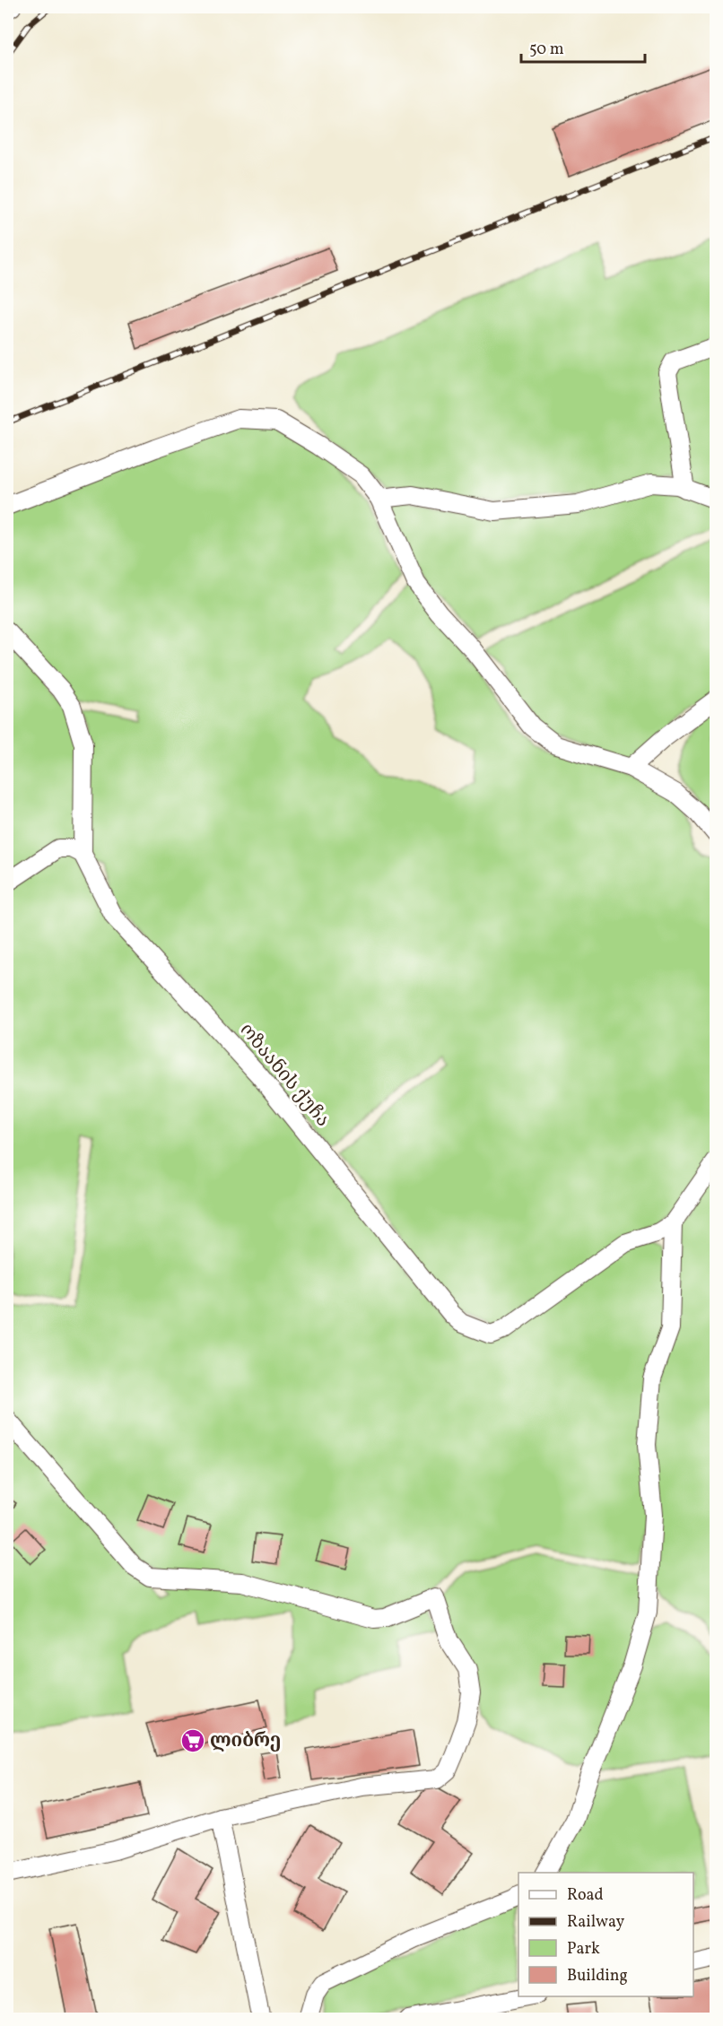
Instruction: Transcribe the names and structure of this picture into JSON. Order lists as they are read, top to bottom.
{
  "streets": {
    "street": ["ოზაანის ქუჩა"]
  },
  "places": {
    "supermarket": ["ლიბრე"]
  },
  "legend": [
    "Road",
    "Railway",
    "Park",
    "Building"
  ],
  "scale_bar": "50 m"
}
